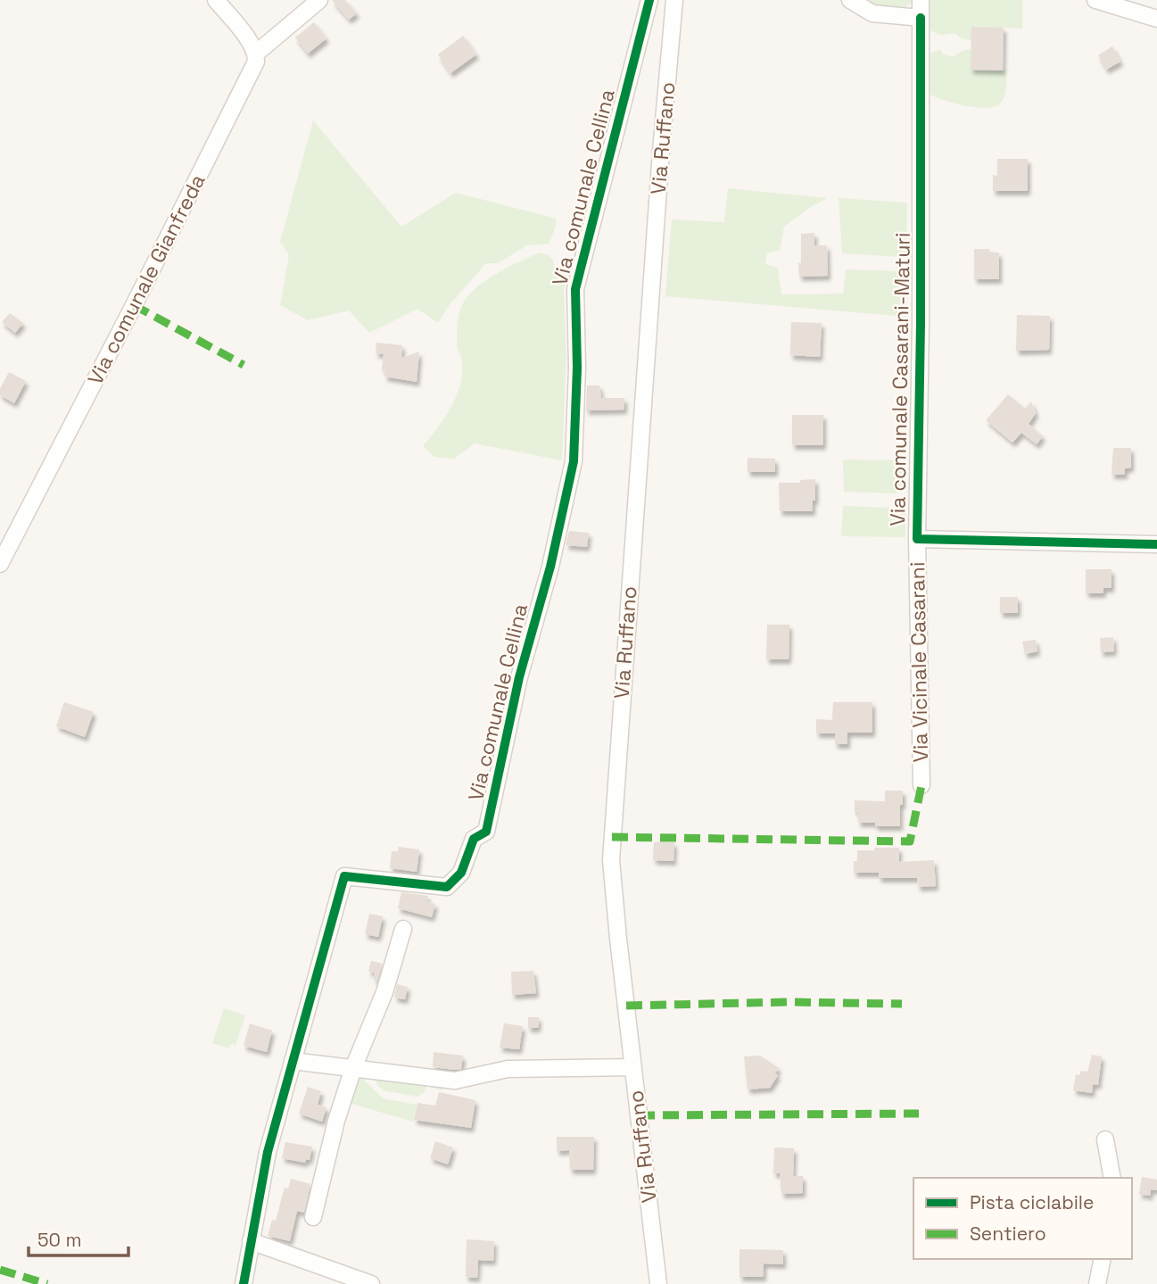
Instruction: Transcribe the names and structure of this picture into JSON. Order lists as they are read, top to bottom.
{
  "streets": {
    "street": [
      "Via Ruffano",
      "Via comunale Cellina",
      "Via comunale Gianfreda",
      "Via comunale Casarani-Maturi",
      "Via Vicinale Casarani"
    ]
  },
  "crossings": [
    ["Via comunale Casarani-Maturi", "Via Vicinale Casarani"]
  ],
  "legend": ["Pista ciclabile", "Sentiero"],
  "scale_bar": "50 m"
}
